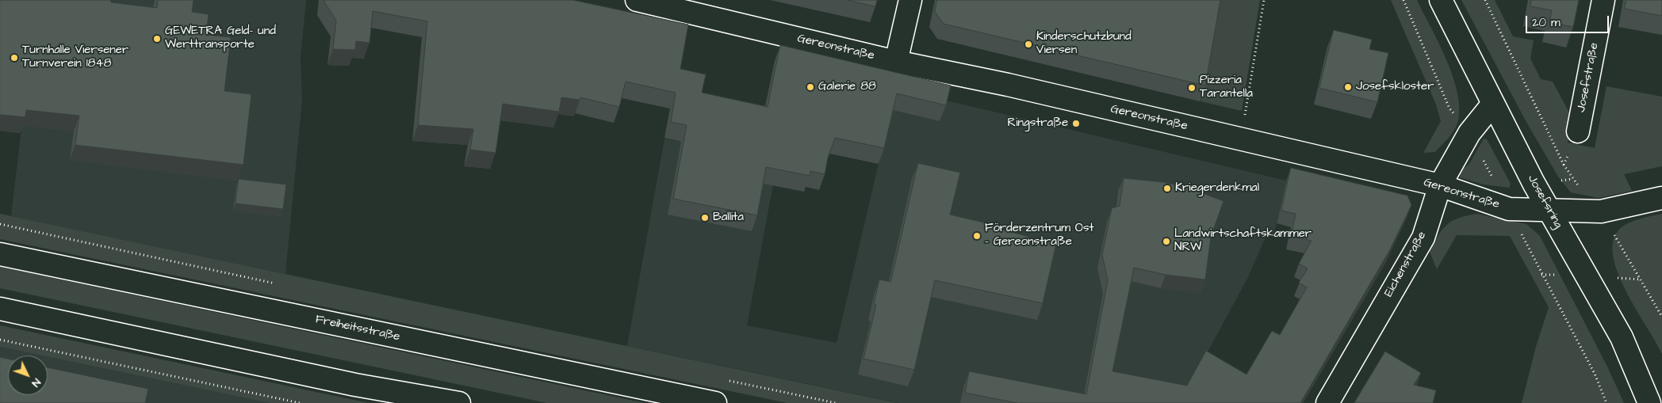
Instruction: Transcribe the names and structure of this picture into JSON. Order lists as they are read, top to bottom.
{
  "streets": {
    "main road": [
      "Gereonstraße",
      "Josefstraße",
      "Josefsring",
      "Eichenstraße",
      "Freiheitsstraße"
    ]
  },
  "crossings": [
    ["Gereonstraße", "Josefsring"],
    ["Gereonstraße", "Eichenstraße"],
    ["Josefsring", "Eichenstraße"]
  ],
  "places": [
    "GEWETRA Geld- und Werttransporte",
    "Kinderschutzbund Viersen",
    "Turnhalle Viersener Turnverein 1848",
    "Galerie 88",
    "Josefskloster",
    "Pizzeria Tarantella",
    "Ringstraße",
    "Kriegerdenkmal",
    "Ballita",
    "Förderzentrum Ost - Gereonstraße",
    "Landwirtschaftskammer NRW"
  ],
  "scale_bar": "20 m",
  "north": "bottom right"
}
